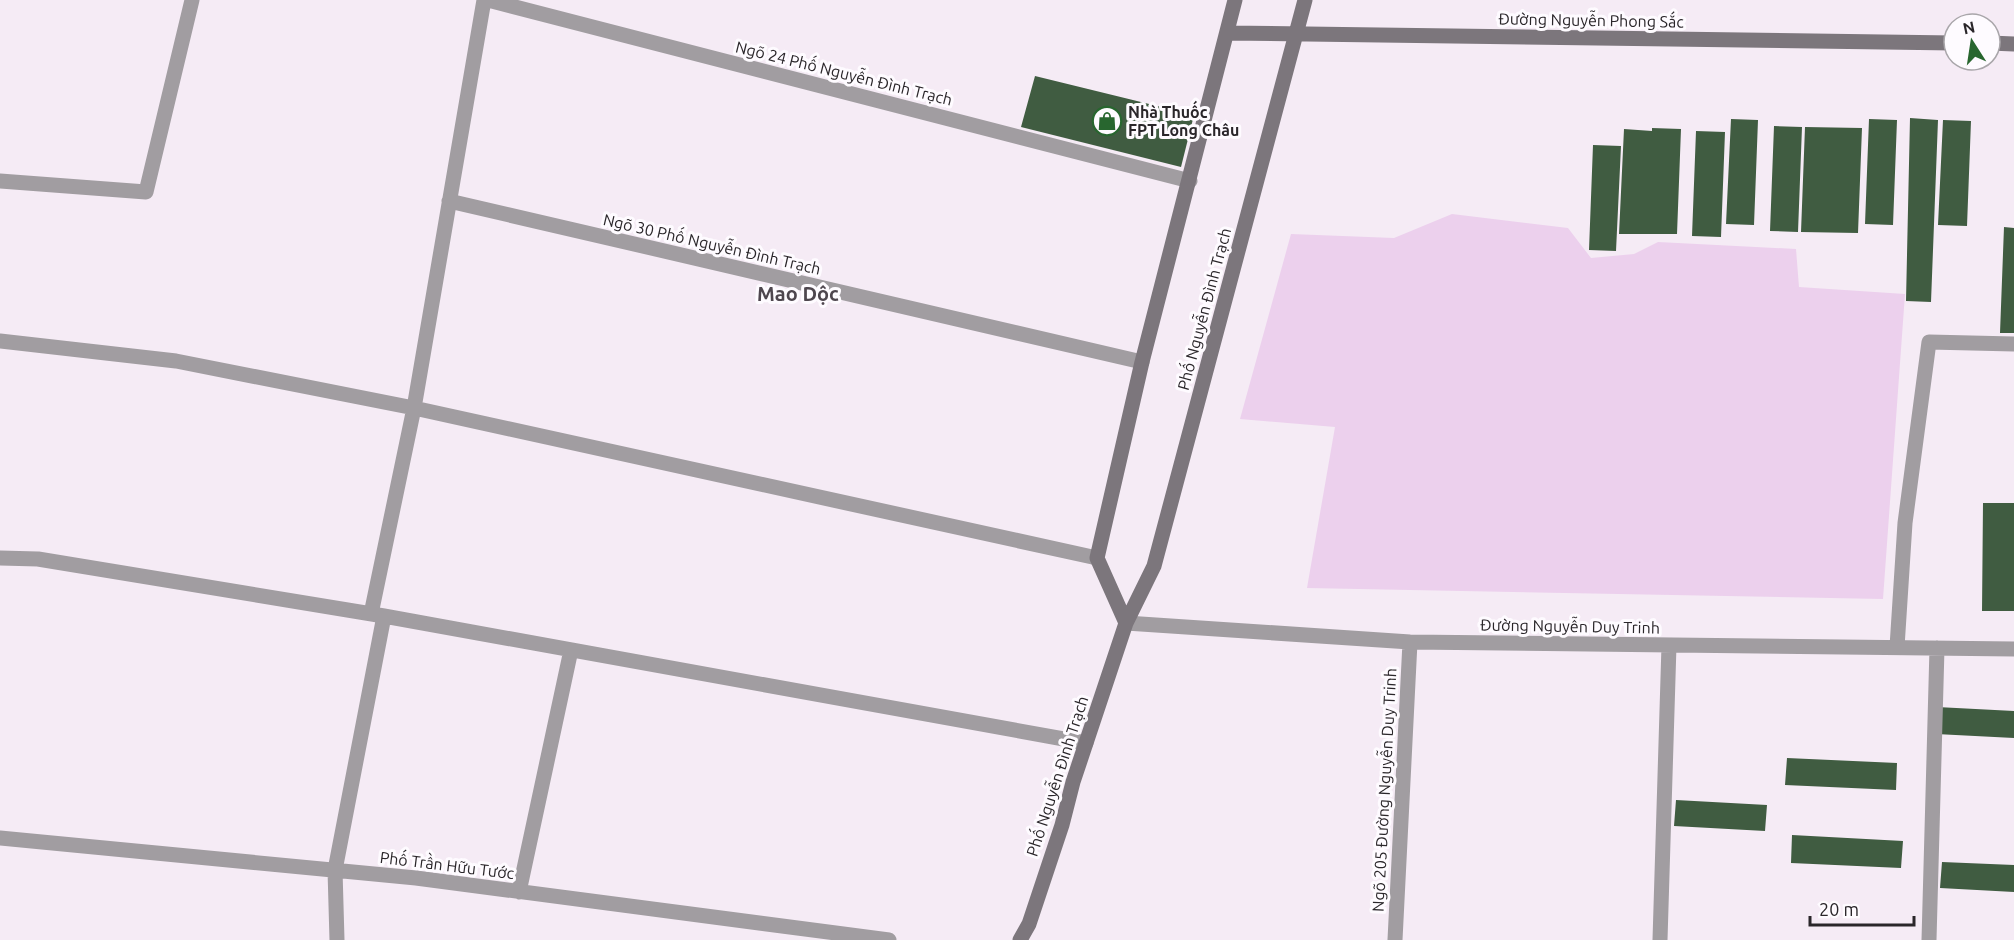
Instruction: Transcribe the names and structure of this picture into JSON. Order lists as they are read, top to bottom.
{
  "streets": {
    "street": [
      "Đường Nguyễn Phong Sắc",
      "Ngõ 24 Phố Nguyễn Đình Trạch",
      "Ngõ 30 Phố Nguyễn Đình Trạch",
      "Phố Nguyễn Đình Trạch",
      "Đường Nguyễn Duy Trinh",
      "Ngõ 205 Đường Nguyễn Duy Trinh",
      "Phố Trần Hữu Tước"
    ]
  },
  "crossings": [
    ["Đường Nguyễn Phong Sắc", "Phố Nguyễn Đình Trạch"],
    ["Phố Nguyễn Đình Trạch", "Đường Nguyễn Duy Trinh"],
    ["Đường Nguyễn Duy Trinh", "Ngõ 205 Đường Nguyễn Duy Trinh"]
  ],
  "districts": ["Mao Dộc"],
  "places": {
    "shop": ["Nhà Thuốc FPT Long Châu"]
  },
  "scale_bar": "20 m",
  "north": "top"
}
